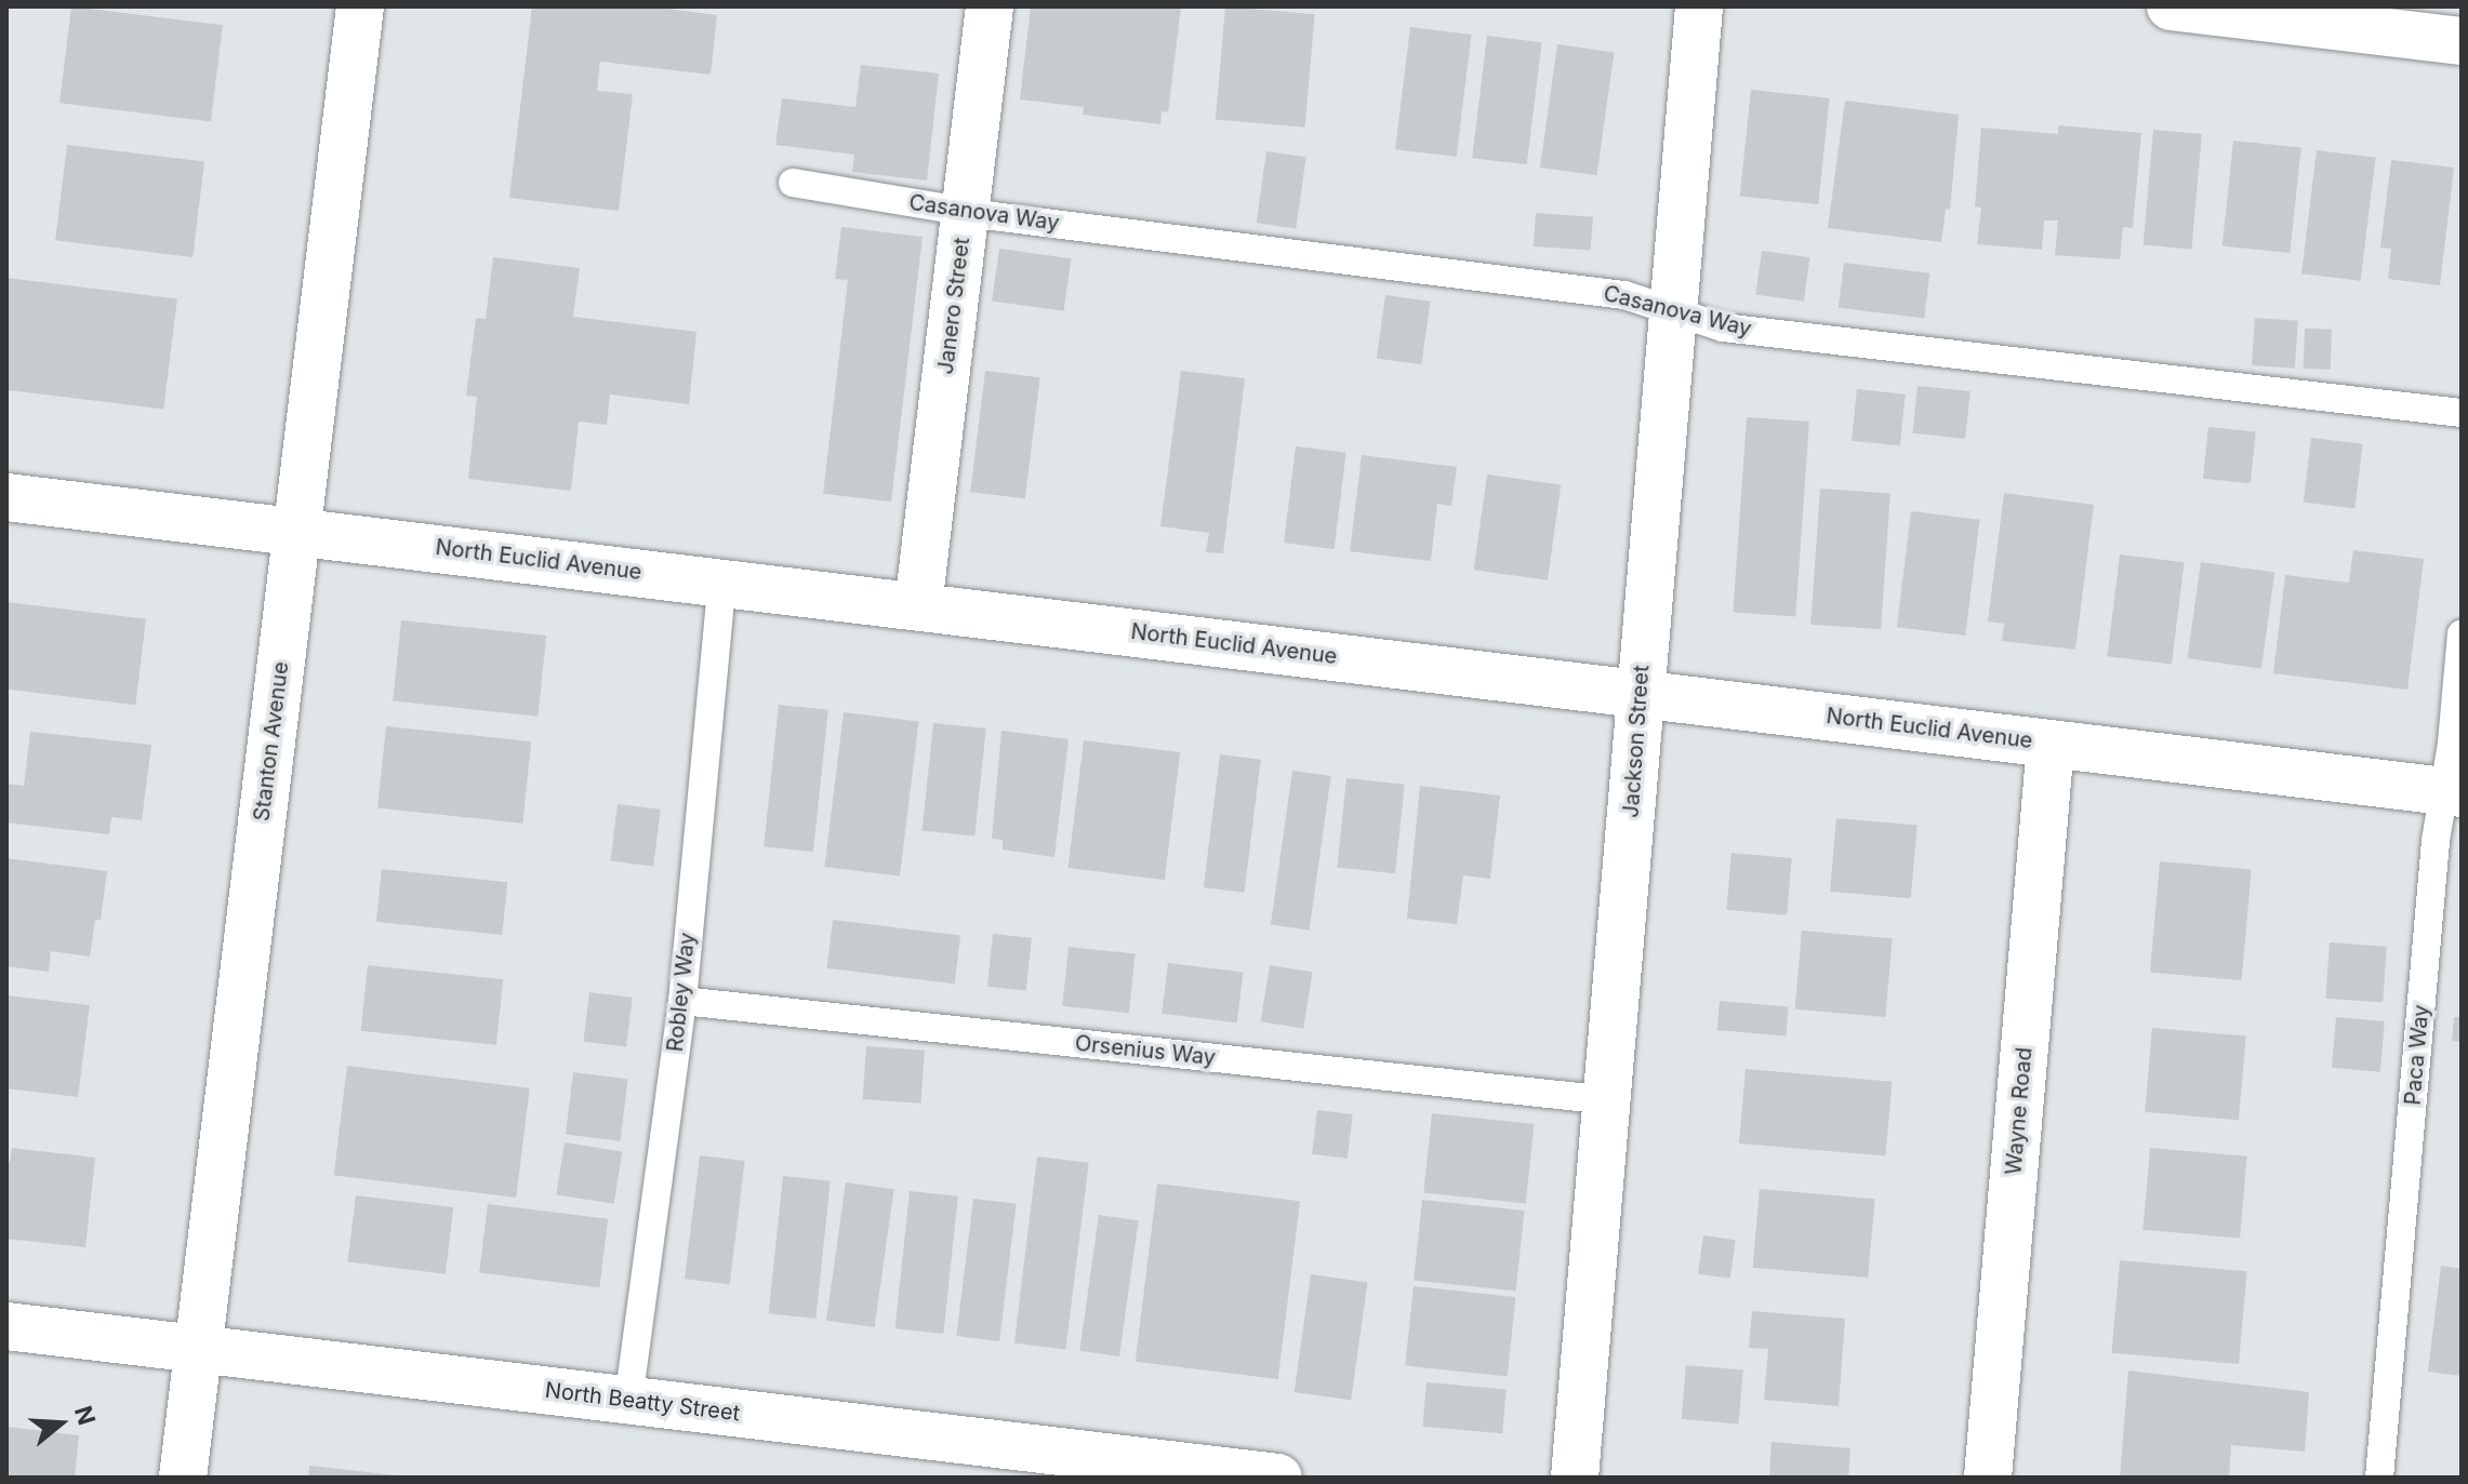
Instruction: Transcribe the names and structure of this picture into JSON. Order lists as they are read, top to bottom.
{
  "streets": {
    "street": [
      "Janero Street",
      "North Euclid Avenue",
      "Stanton Avenue",
      "Jackson Street",
      "Wayne Road",
      "North Beatty Street"
    ],
    "lane": [
      "Casanova Way",
      "Robley Way",
      "Orsenius Way",
      "Paca Way"
    ]
  },
  "crossings": [
    ["Casanova Way", "Janero Street"],
    ["Casanova Way", "Jackson Street"],
    ["Janero Street", "North Euclid Avenue"],
    ["North Euclid Avenue", "Stanton Avenue"],
    ["North Euclid Avenue", "Jackson Street"],
    ["North Euclid Avenue", "Robley Way"],
    ["North Euclid Avenue", "Paca Way"],
    ["North Euclid Avenue", "Wayne Road"],
    ["Stanton Avenue", "North Beatty Street"],
    ["Jackson Street", "Orsenius Way"],
    ["Robley Way", "Orsenius Way"],
    ["Robley Way", "North Beatty Street"]
  ],
  "north": "right"
}
